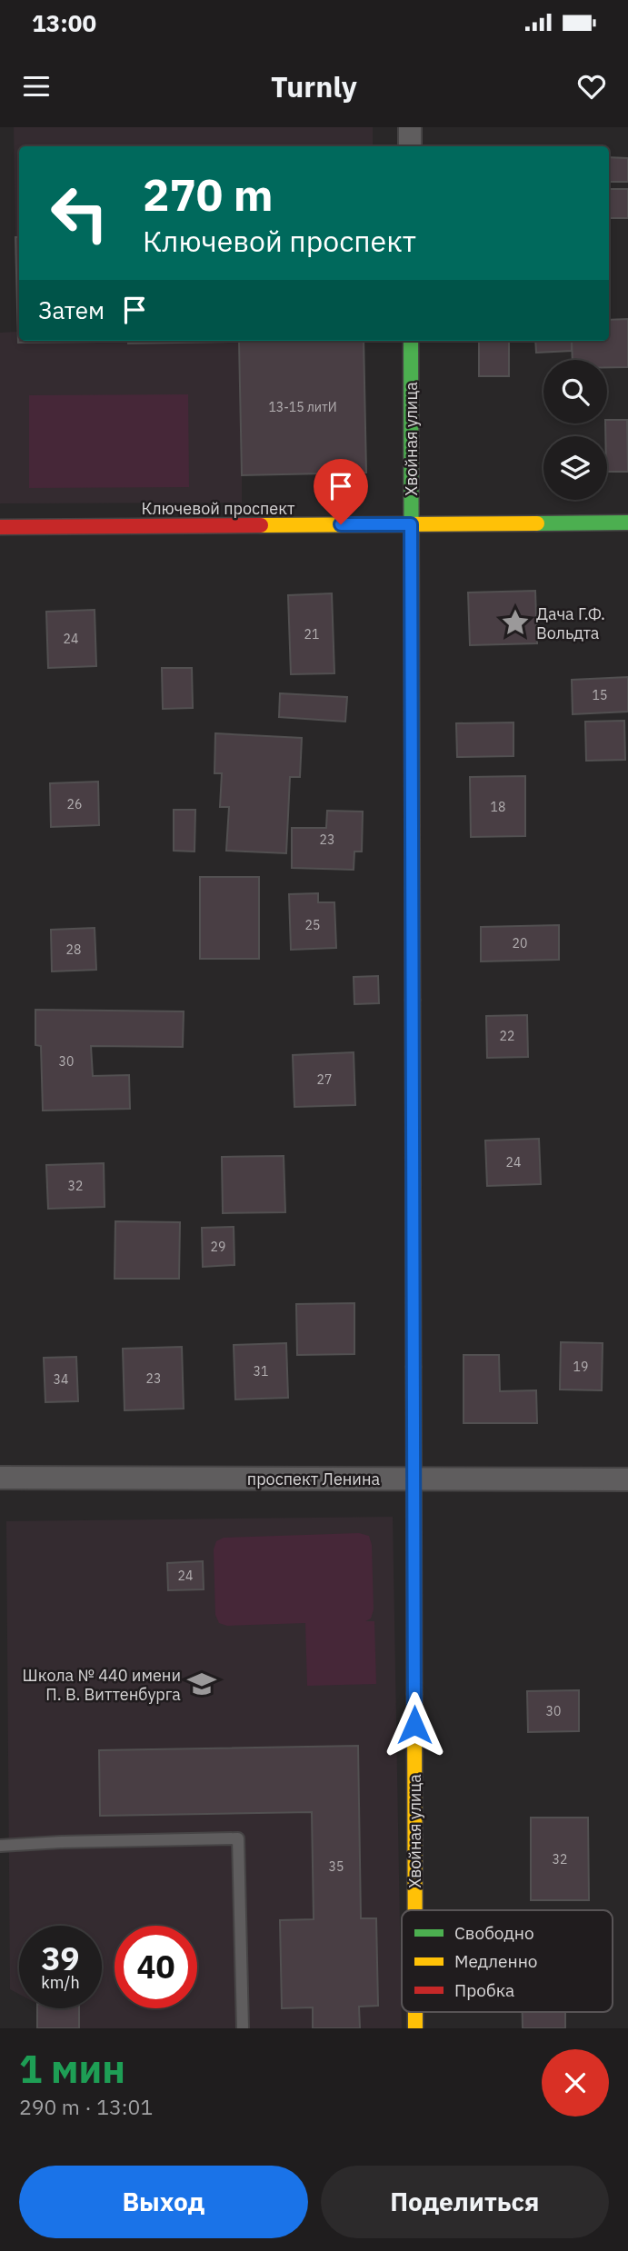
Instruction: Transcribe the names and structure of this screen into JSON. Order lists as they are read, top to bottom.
{
  "streets": {
    "street": ["Хвойная улица", "Ключевой проспект", "проспект Ленина"]
  },
  "crossings": [
    ["Хвойная улица", "Ключевой проспект"],
    ["Хвойная улица", "проспект Ленина"]
  ],
  "places": {
    "place": ["Дача Г.Ф. Вольдта"],
    "school or university": ["Школа № 440 имени П. В. Виттенбурга"]
  },
  "house_numbers": [
    "13-15 литИ",
    "21",
    "24",
    "15",
    "26",
    "18",
    "23",
    "25",
    "20",
    "28",
    "22",
    "30",
    "27",
    "24",
    "32",
    "29",
    "19",
    "31",
    "23",
    "34",
    "24",
    "30",
    "32",
    "35"
  ],
  "legend": ["Свободно", "Медленно", "Пробка"],
  "page": {
    "status": "13:00",
    "header": "Turnly",
    "turn": ["270 m", "Ключевой проспект"],
    "then": "Затем",
    "speed": "39 km/h",
    "limit": "40",
    "heading": ["1 мин", "290 m · 13:01"],
    "buttons": ["Выход", "Поделиться"]
  }
}
